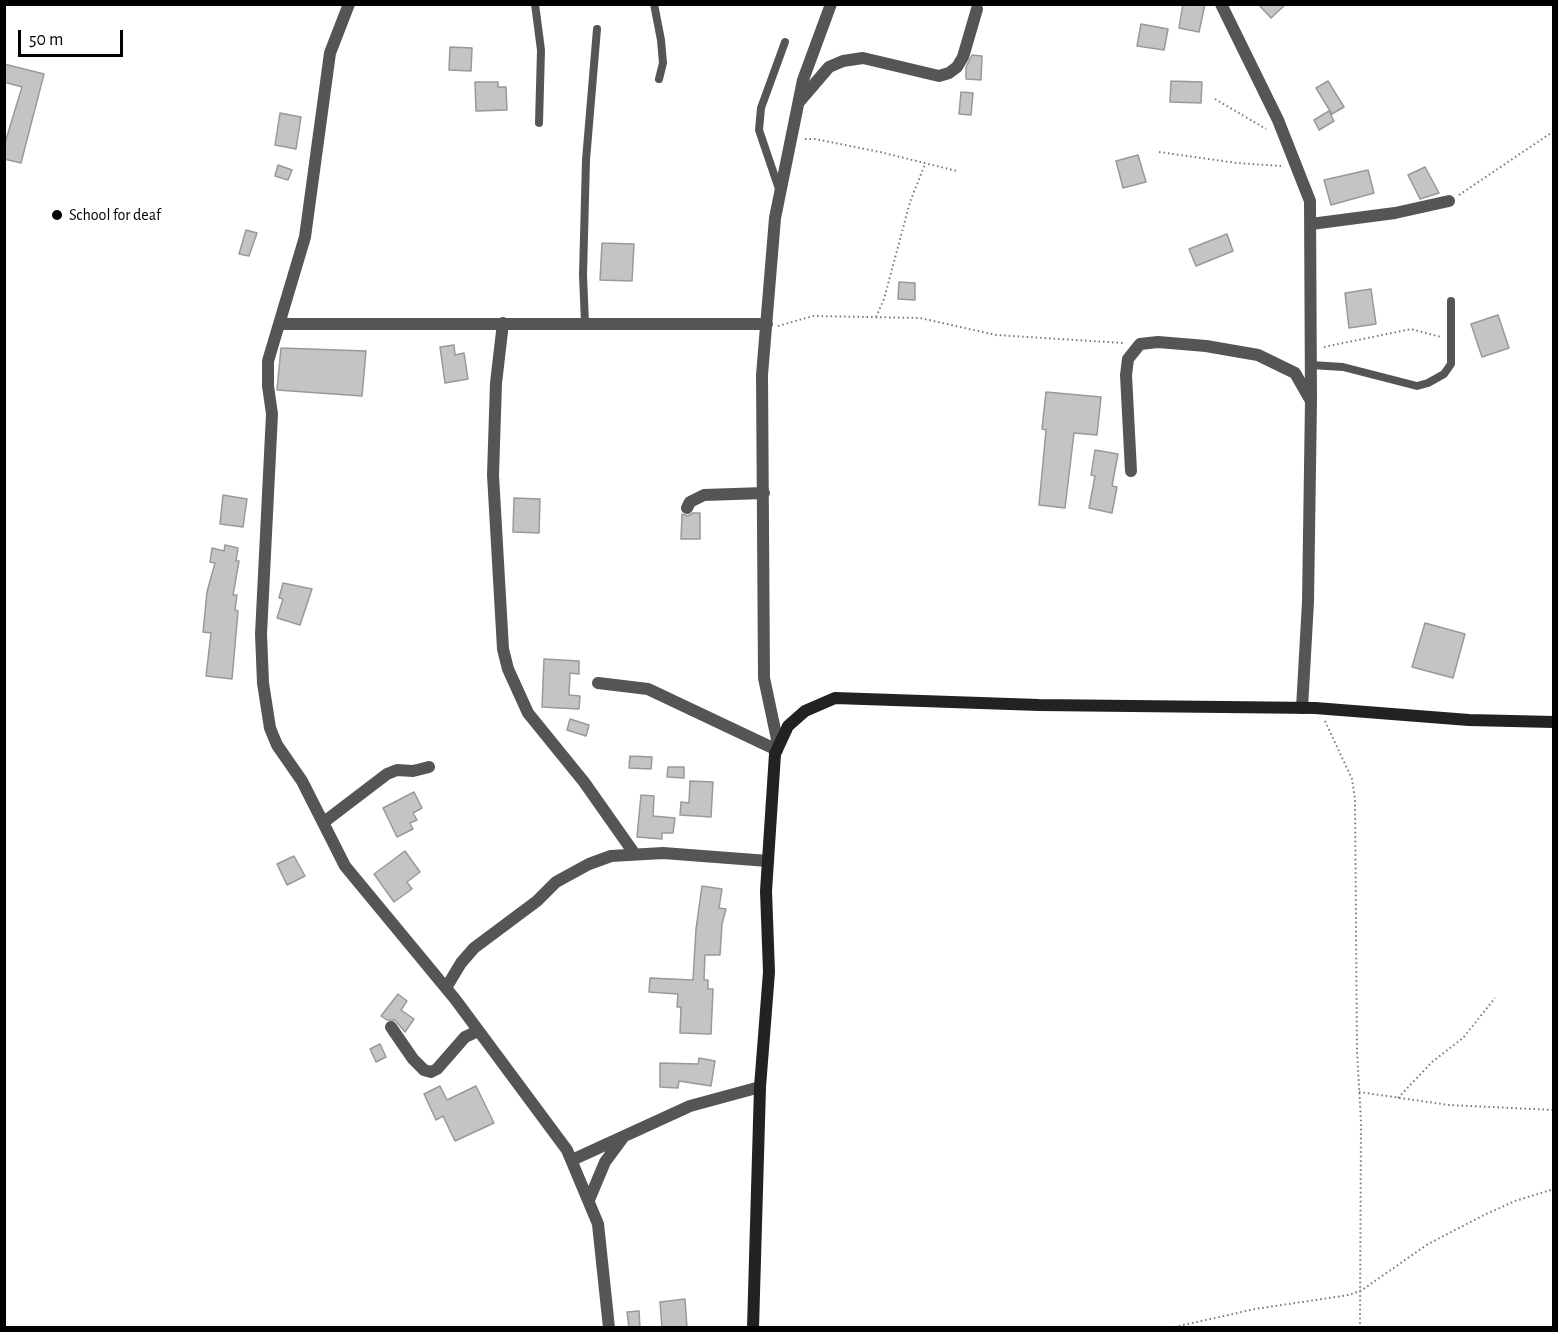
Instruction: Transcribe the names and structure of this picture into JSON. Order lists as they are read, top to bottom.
{
  "places": ["School for deaf"],
  "scale_bar": "50 m"
}
